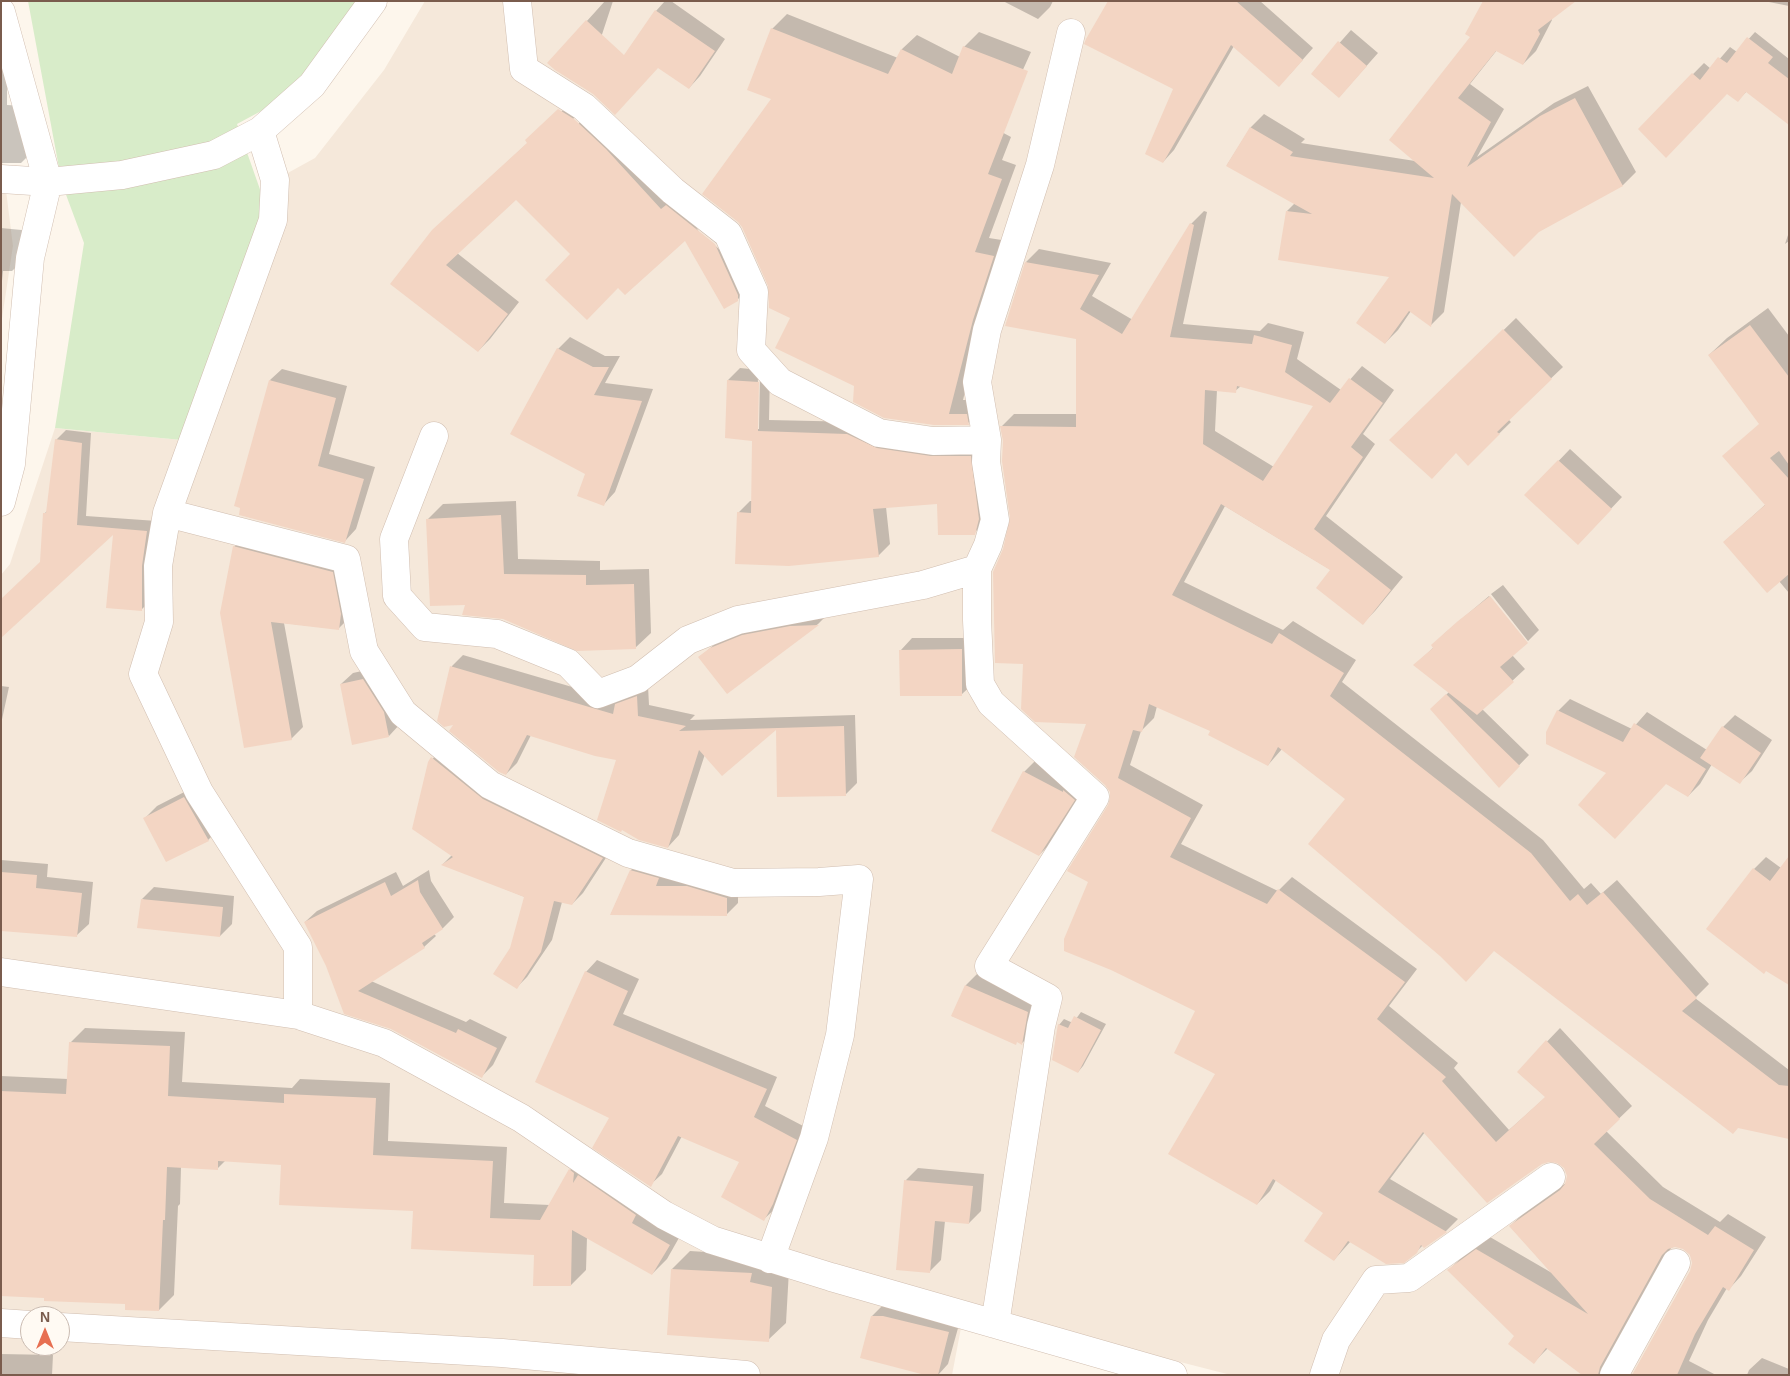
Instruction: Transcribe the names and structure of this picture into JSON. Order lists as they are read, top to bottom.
{
  "north": "top"
}
